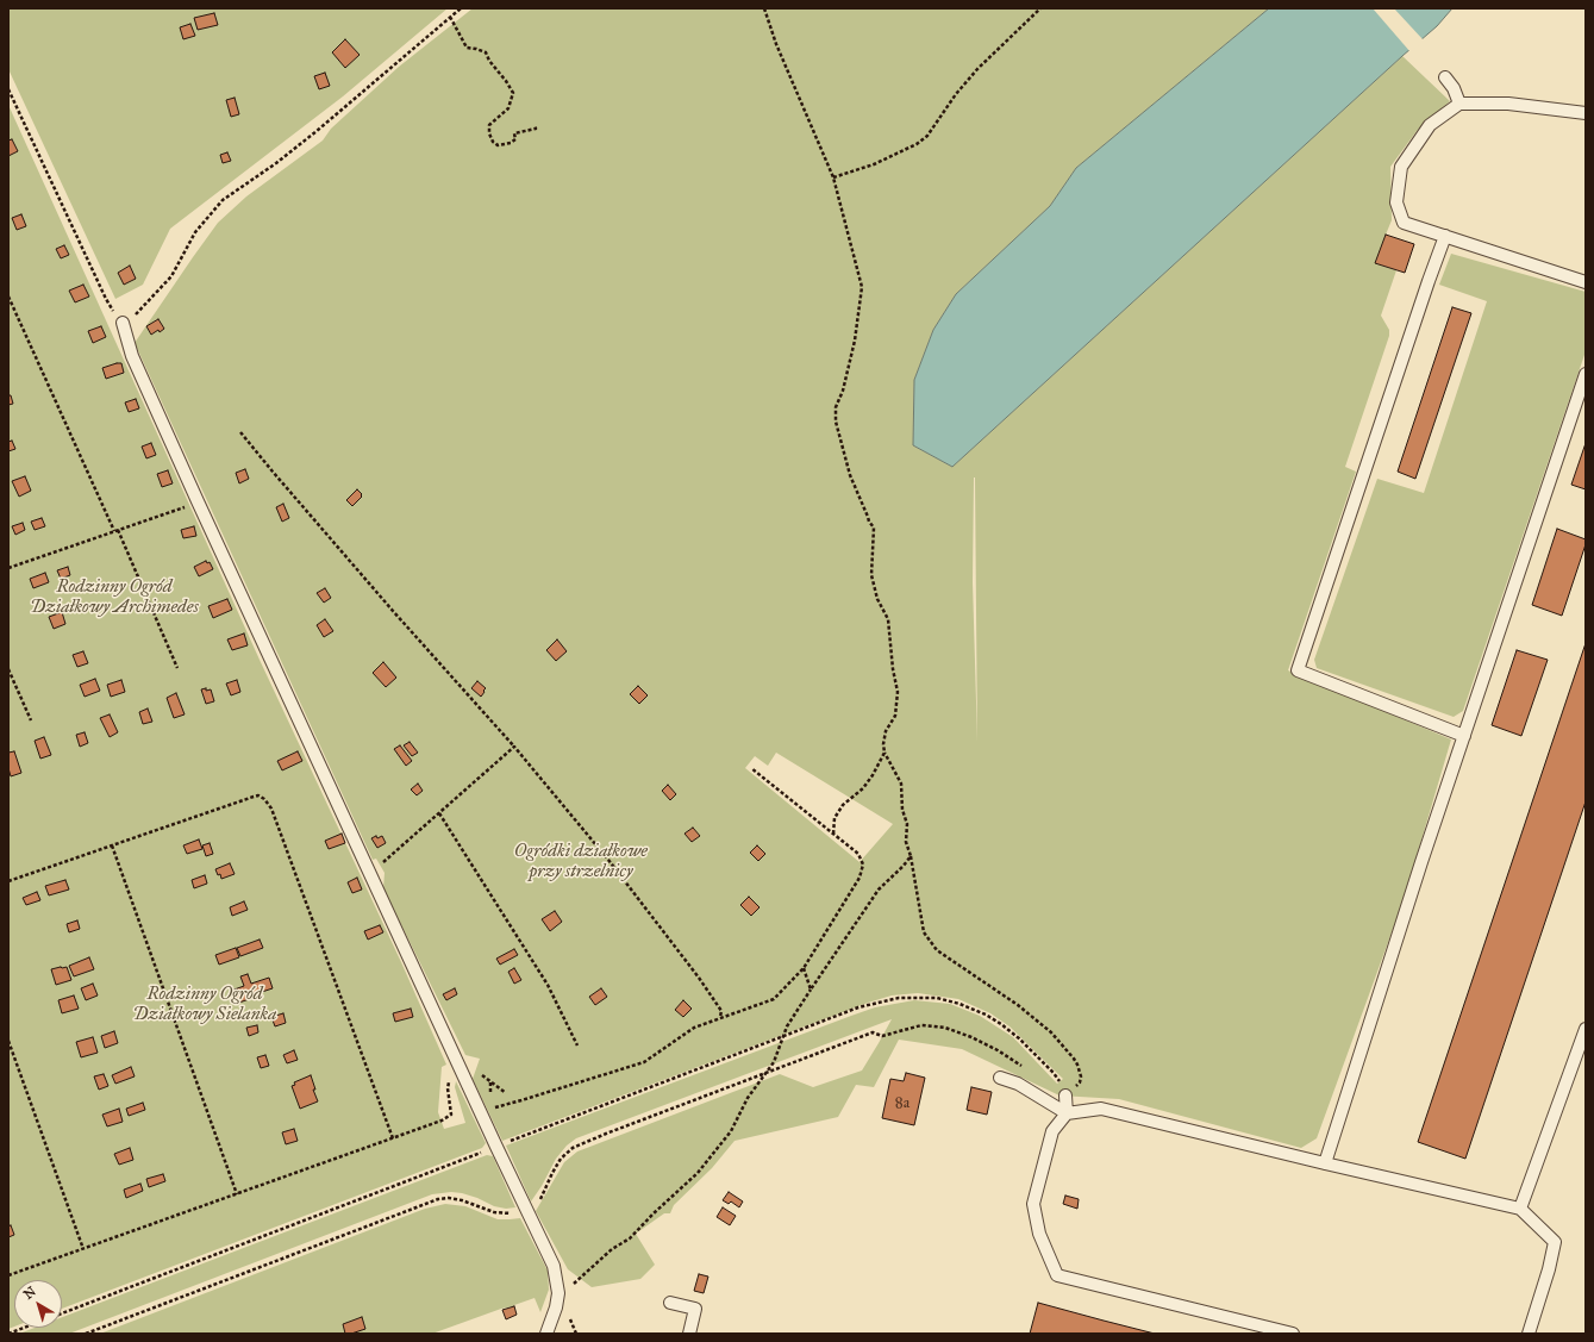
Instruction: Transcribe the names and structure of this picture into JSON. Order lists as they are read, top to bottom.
{
  "parks": ["Rodzinny Ogród Działkowy Archimedes", "Ogródki działkowe przy strzelnicy", "Rodzinny Ogród Działkowy Sielanka"],
  "house_numbers": ["8a"],
  "north": "top left"
}
